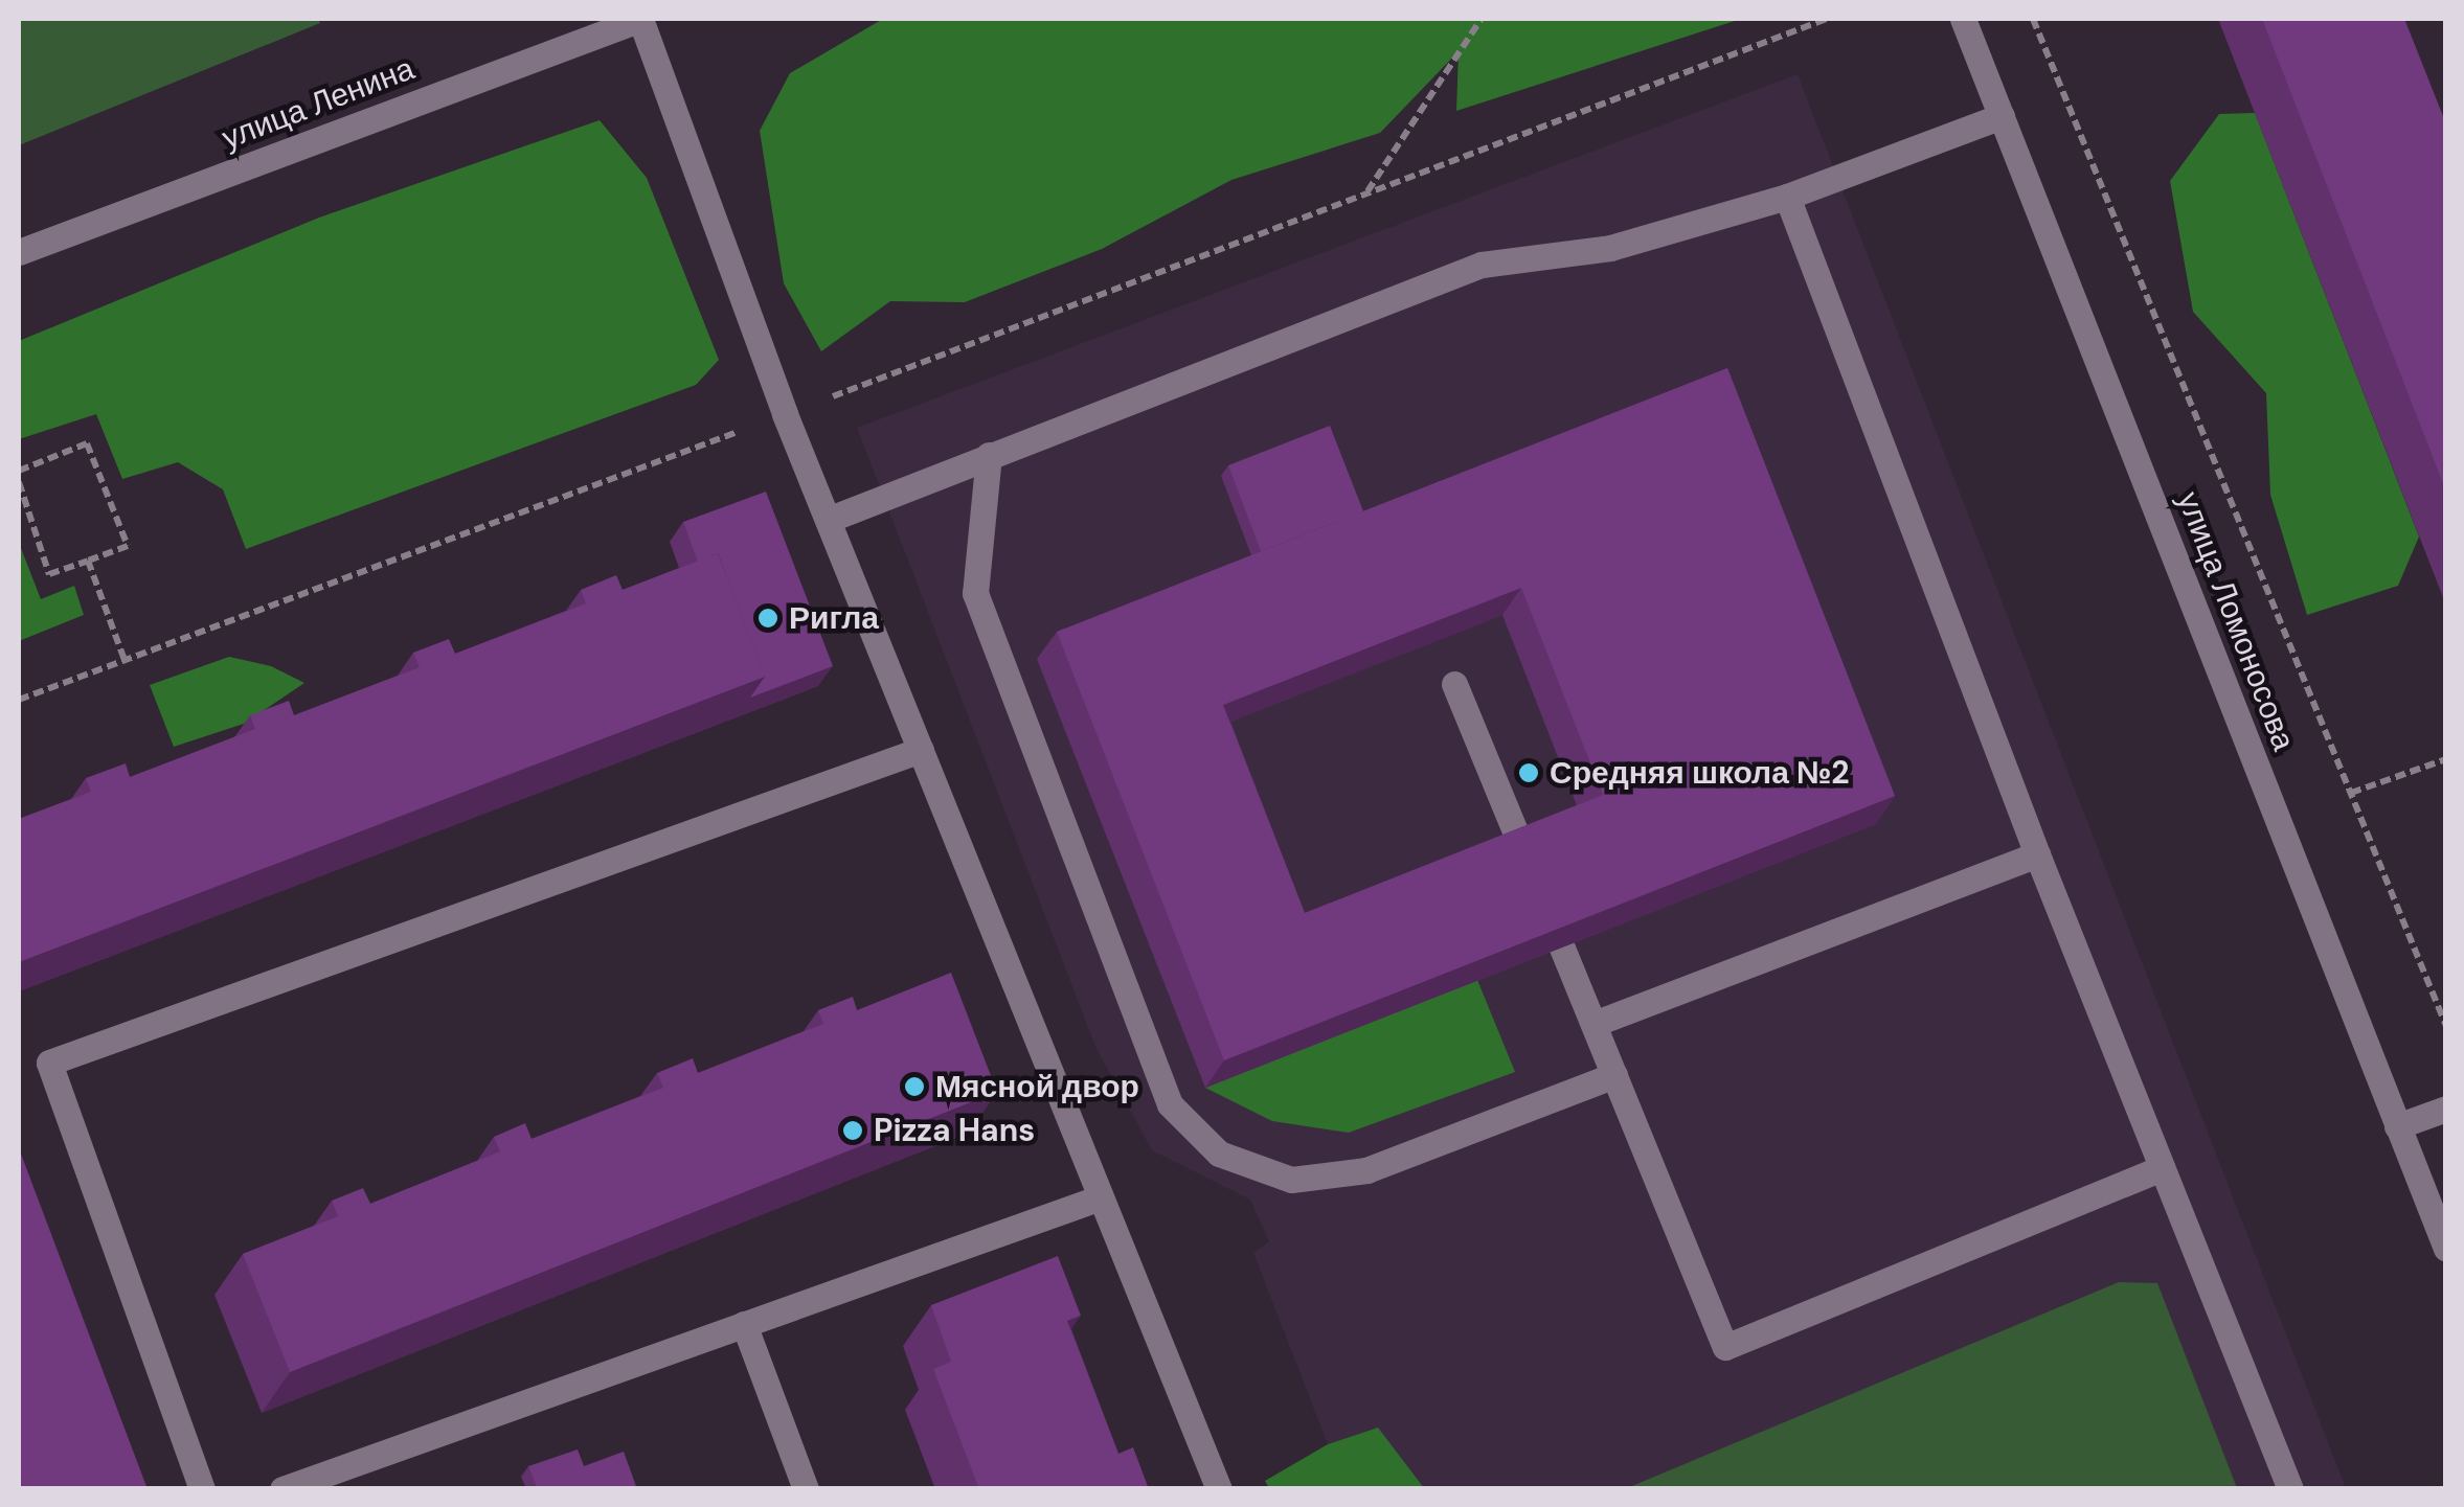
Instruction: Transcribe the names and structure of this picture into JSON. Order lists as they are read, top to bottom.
{
  "streets": {
    "street": ["улица Ленина", "улица Ломоносова"]
  },
  "places": [
    "Ригла",
    "Средняя школа №2",
    "Мясной двор",
    "Pizza Hans"
  ]
}
